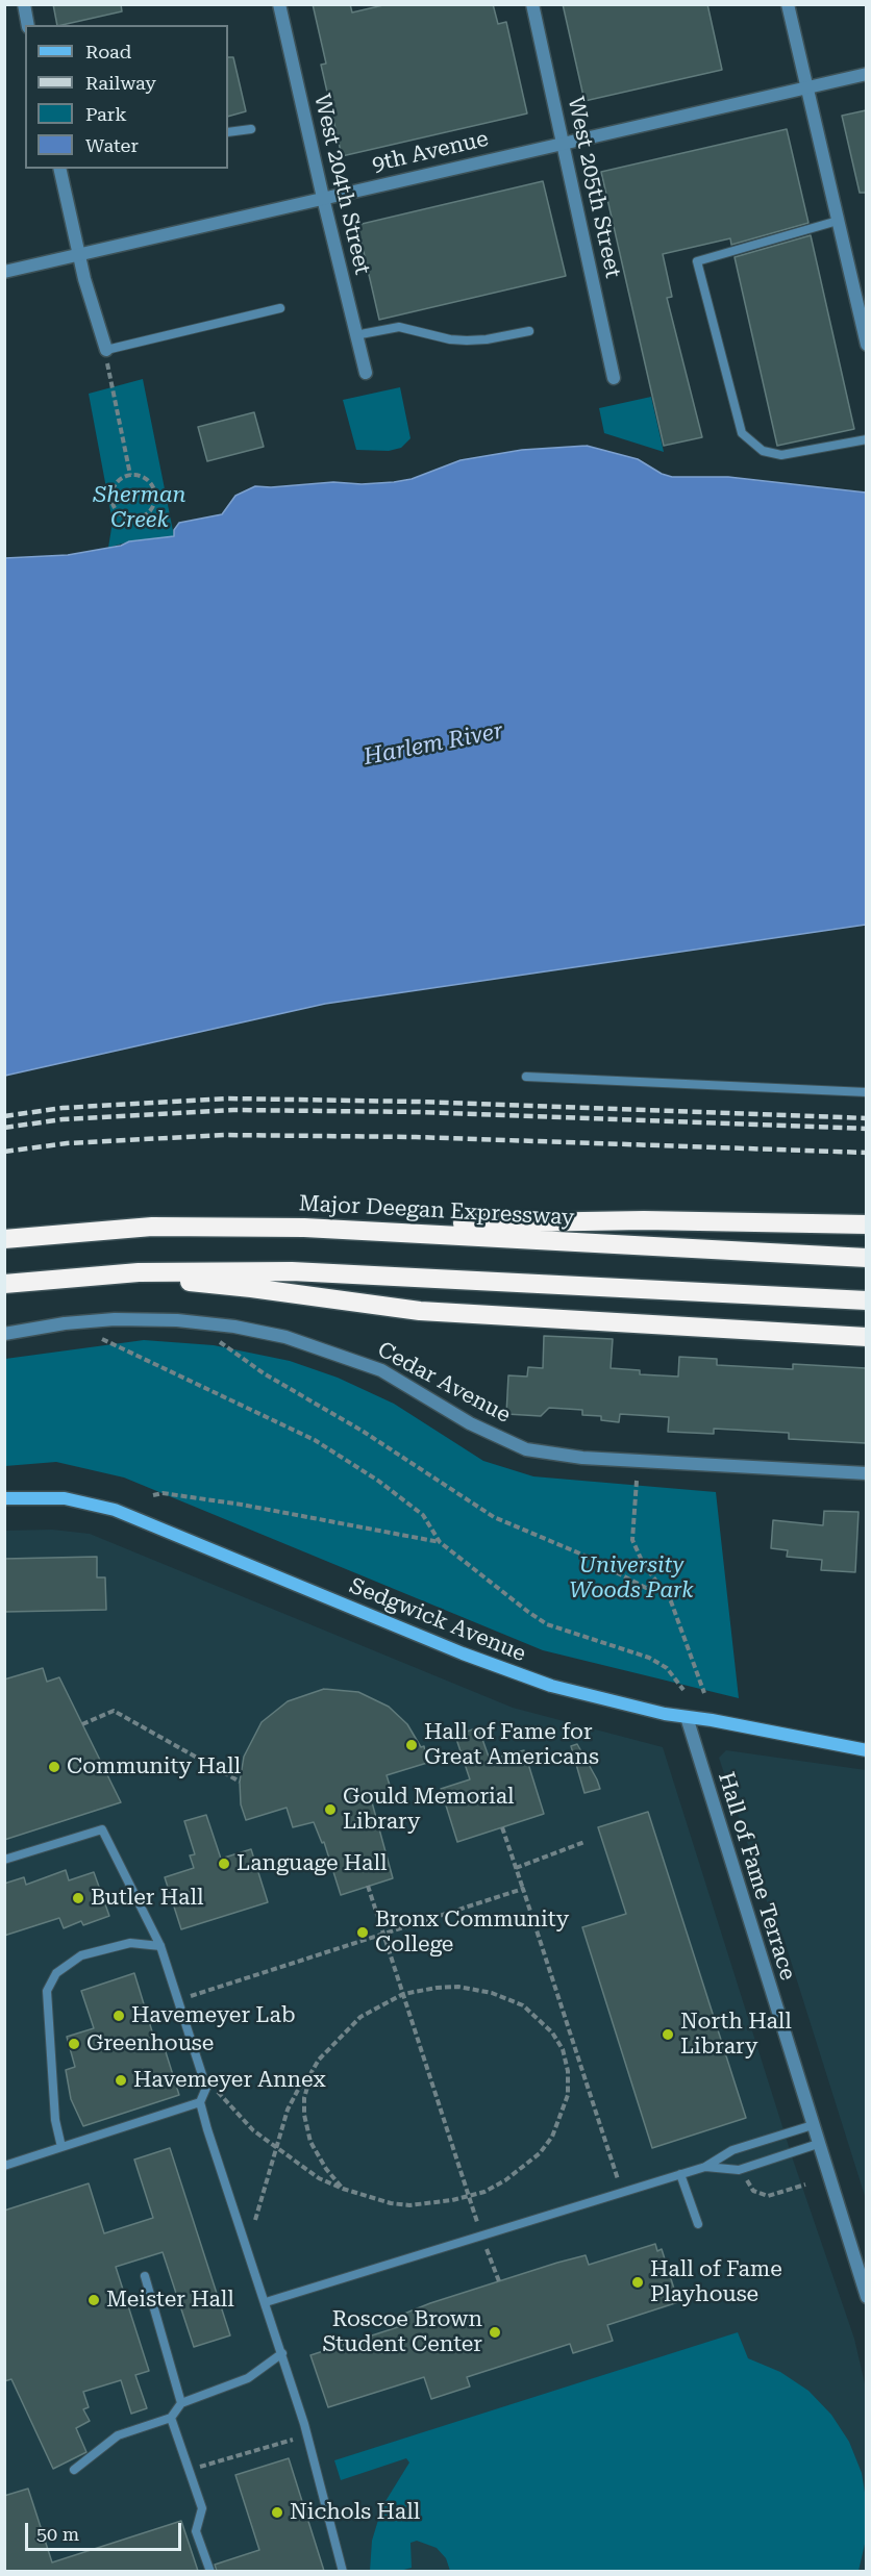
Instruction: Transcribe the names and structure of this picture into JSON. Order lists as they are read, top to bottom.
{
  "streets": {
    "highway": ["Major Deegan Expressway"],
    "main road": ["Sedgwick Avenue"],
    "street": [
      "9th Avenue",
      "West 204th Street",
      "West 205th Street",
      "Cedar Avenue",
      "Hall of Fame Terrace"
    ]
  },
  "crossings": [
    ["9th Avenue", "West 204th Street"],
    ["9th Avenue", "West 205th Street"],
    ["Sedgwick Avenue", "Hall of Fame Terrace"]
  ],
  "water": ["Harlem River"],
  "parks": ["Sherman Creek", "University Woods Park"],
  "places": [
    "Hall of Fame for Great Americans",
    "Community Hall",
    "Gould Memorial Library",
    "Language Hall",
    "Butler Hall",
    "Bronx Community College",
    "Havemeyer Lab",
    "North Hall Library",
    "Greenhouse",
    "Havemeyer Annex",
    "Hall of Fame Playhouse",
    "Meister Hall",
    "Roscoe Brown Student Center",
    "Nichols Hall"
  ],
  "legend": [
    "Road",
    "Railway",
    "Park",
    "Water"
  ],
  "scale_bar": "50 m"
}
